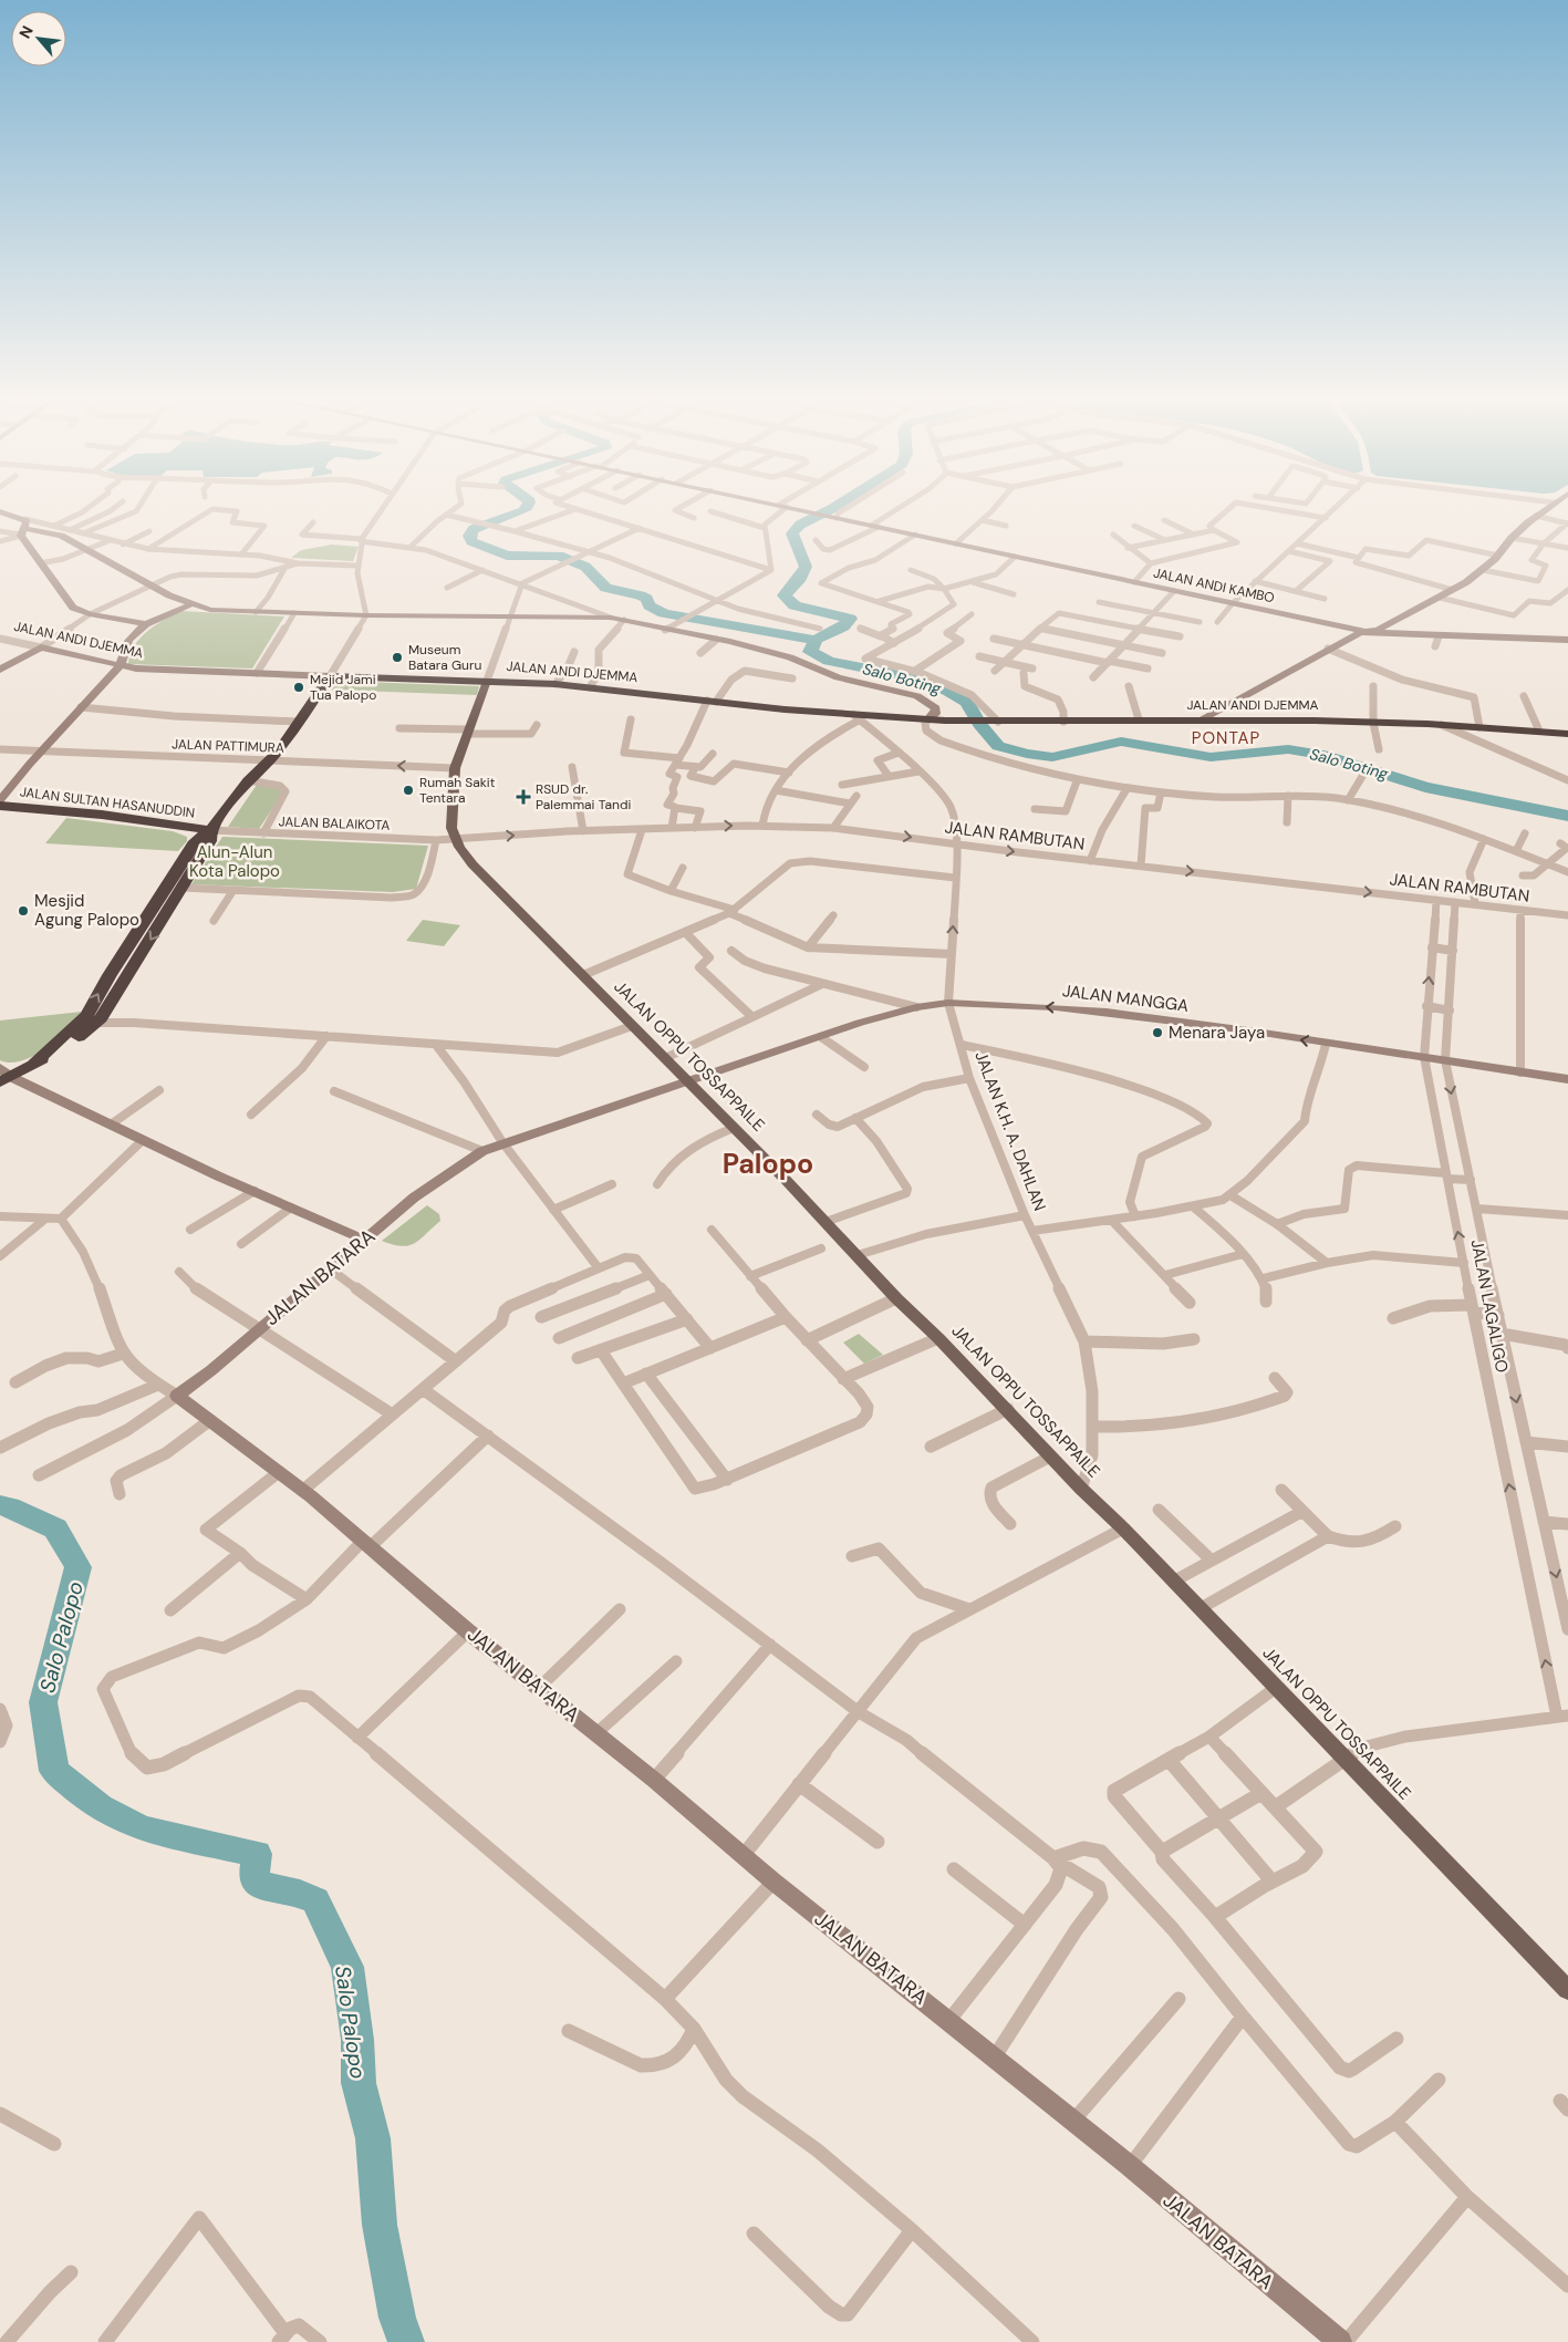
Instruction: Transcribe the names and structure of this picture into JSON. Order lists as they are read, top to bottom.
{
  "streets": {
    "highway": ["JALAN ANDI DJEMMA", "JALAN SULTAN HASANUDDIN"],
    "main road": ["JALAN OPPU TOSSAPPAILE"],
    "street": [
      "JALAN ANDI KAMBO",
      "JALAN PATTIMURA",
      "JALAN BALAIKOTA",
      "JALAN RAMBUTAN",
      "JALAN MANGGA",
      "JALAN K.H. A. DAHLAN",
      "JALAN BATARA",
      "JALAN LAGALIGO"
    ]
  },
  "crossings": [
    ["JALAN ANDI DJEMMA", "JALAN K.H. A. DAHLAN"],
    ["JALAN SULTAN HASANUDDIN", "JALAN BALAIKOTA"],
    ["JALAN BALAIKOTA", "JALAN RAMBUTAN"],
    ["JALAN BALAIKOTA", "JALAN OPPU TOSSAPPAILE"],
    ["JALAN RAMBUTAN", "JALAN OPPU TOSSAPPAILE"],
    ["JALAN RAMBUTAN", "JALAN K.H. A. DAHLAN"],
    ["JALAN RAMBUTAN", "JALAN LAGALIGO"],
    ["JALAN MANGGA", "JALAN OPPU TOSSAPPAILE"],
    ["JALAN MANGGA", "JALAN K.H. A. DAHLAN"],
    ["JALAN MANGGA", "JALAN BATARA"],
    ["JALAN MANGGA", "JALAN LAGALIGO"],
    ["JALAN OPPU TOSSAPPAILE", "JALAN K.H. A. DAHLAN"],
    ["JALAN OPPU TOSSAPPAILE", "JALAN BATARA"]
  ],
  "one_way": ["JALAN MANGGA"],
  "districts": ["PONTAP", "Palopo"],
  "water": ["Salo Boting", "Salo Palopo"],
  "parks": ["Alun-Alun Kota Palopo"],
  "places": {
    "other": [
      "Museum Batara Guru",
      "Mejid Jami Tua Palopo",
      "Rumah Sakit Tentara",
      "Mesjid Agung Palopo",
      "Menara Jaya"
    ],
    "health": ["RSUD dr. Palemmai Tandi"]
  },
  "north": "top left"
}
